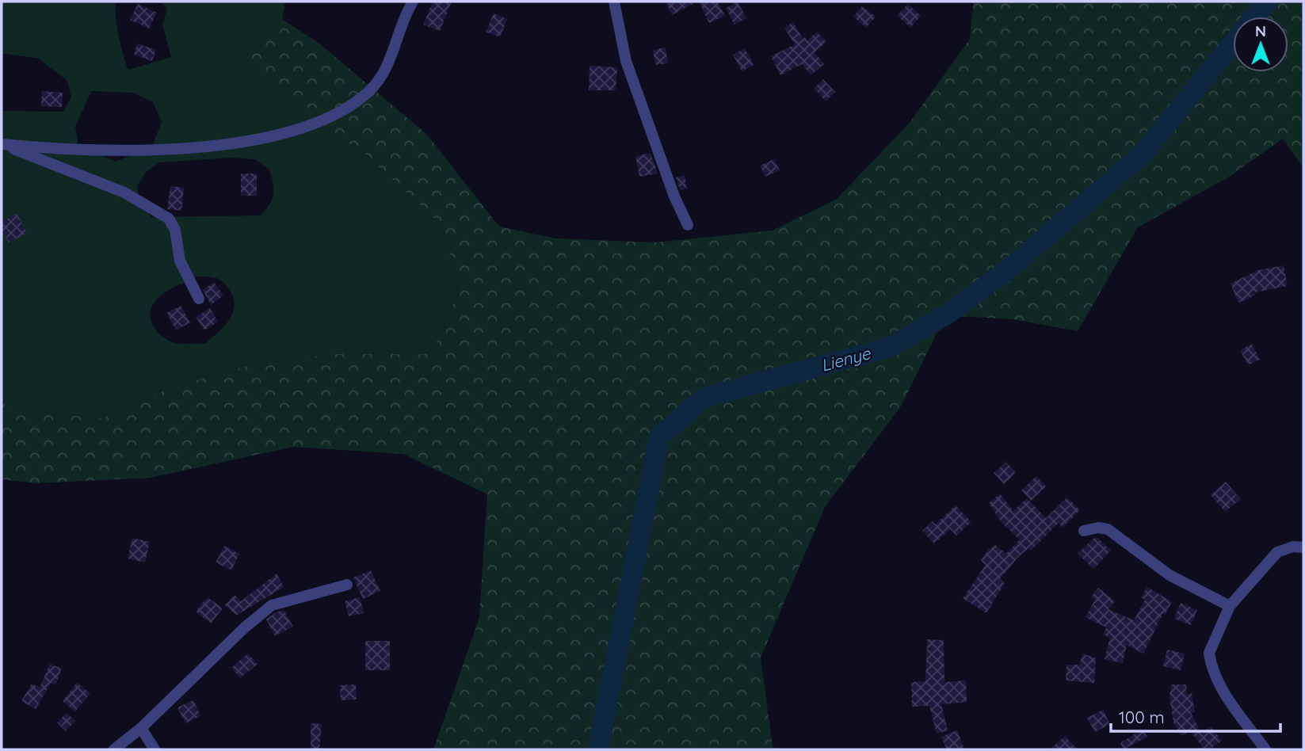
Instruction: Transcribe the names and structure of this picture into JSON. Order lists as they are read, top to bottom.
{
  "water": ["Lienye"],
  "scale_bar": "100 m",
  "north": "top"
}
